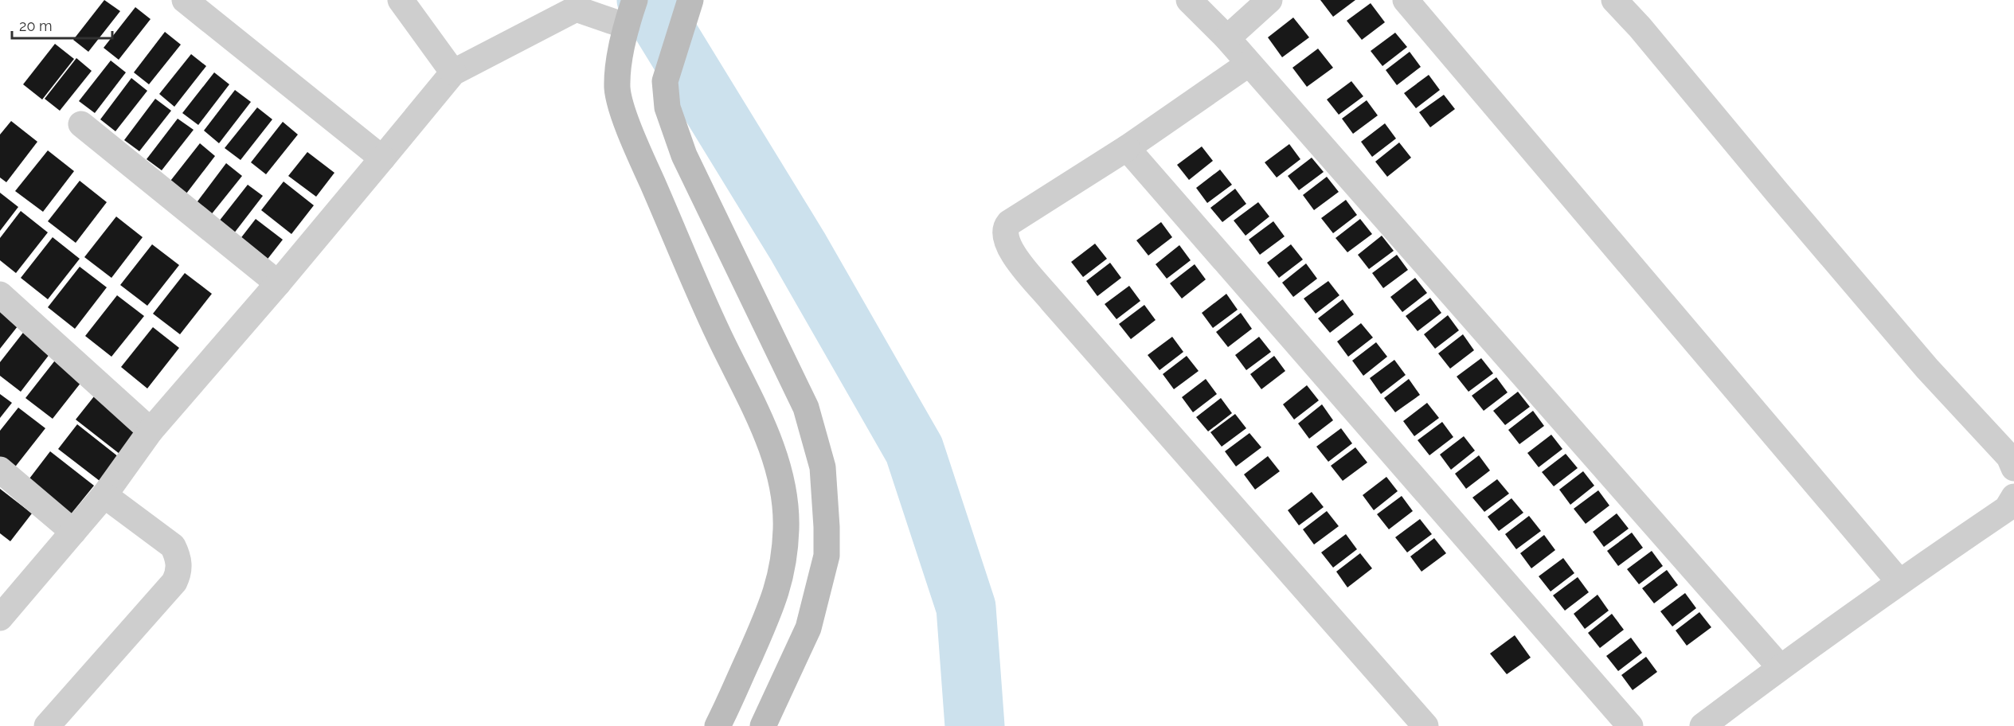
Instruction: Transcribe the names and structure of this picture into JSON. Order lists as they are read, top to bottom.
{
  "scale_bar": "20 m"
}
